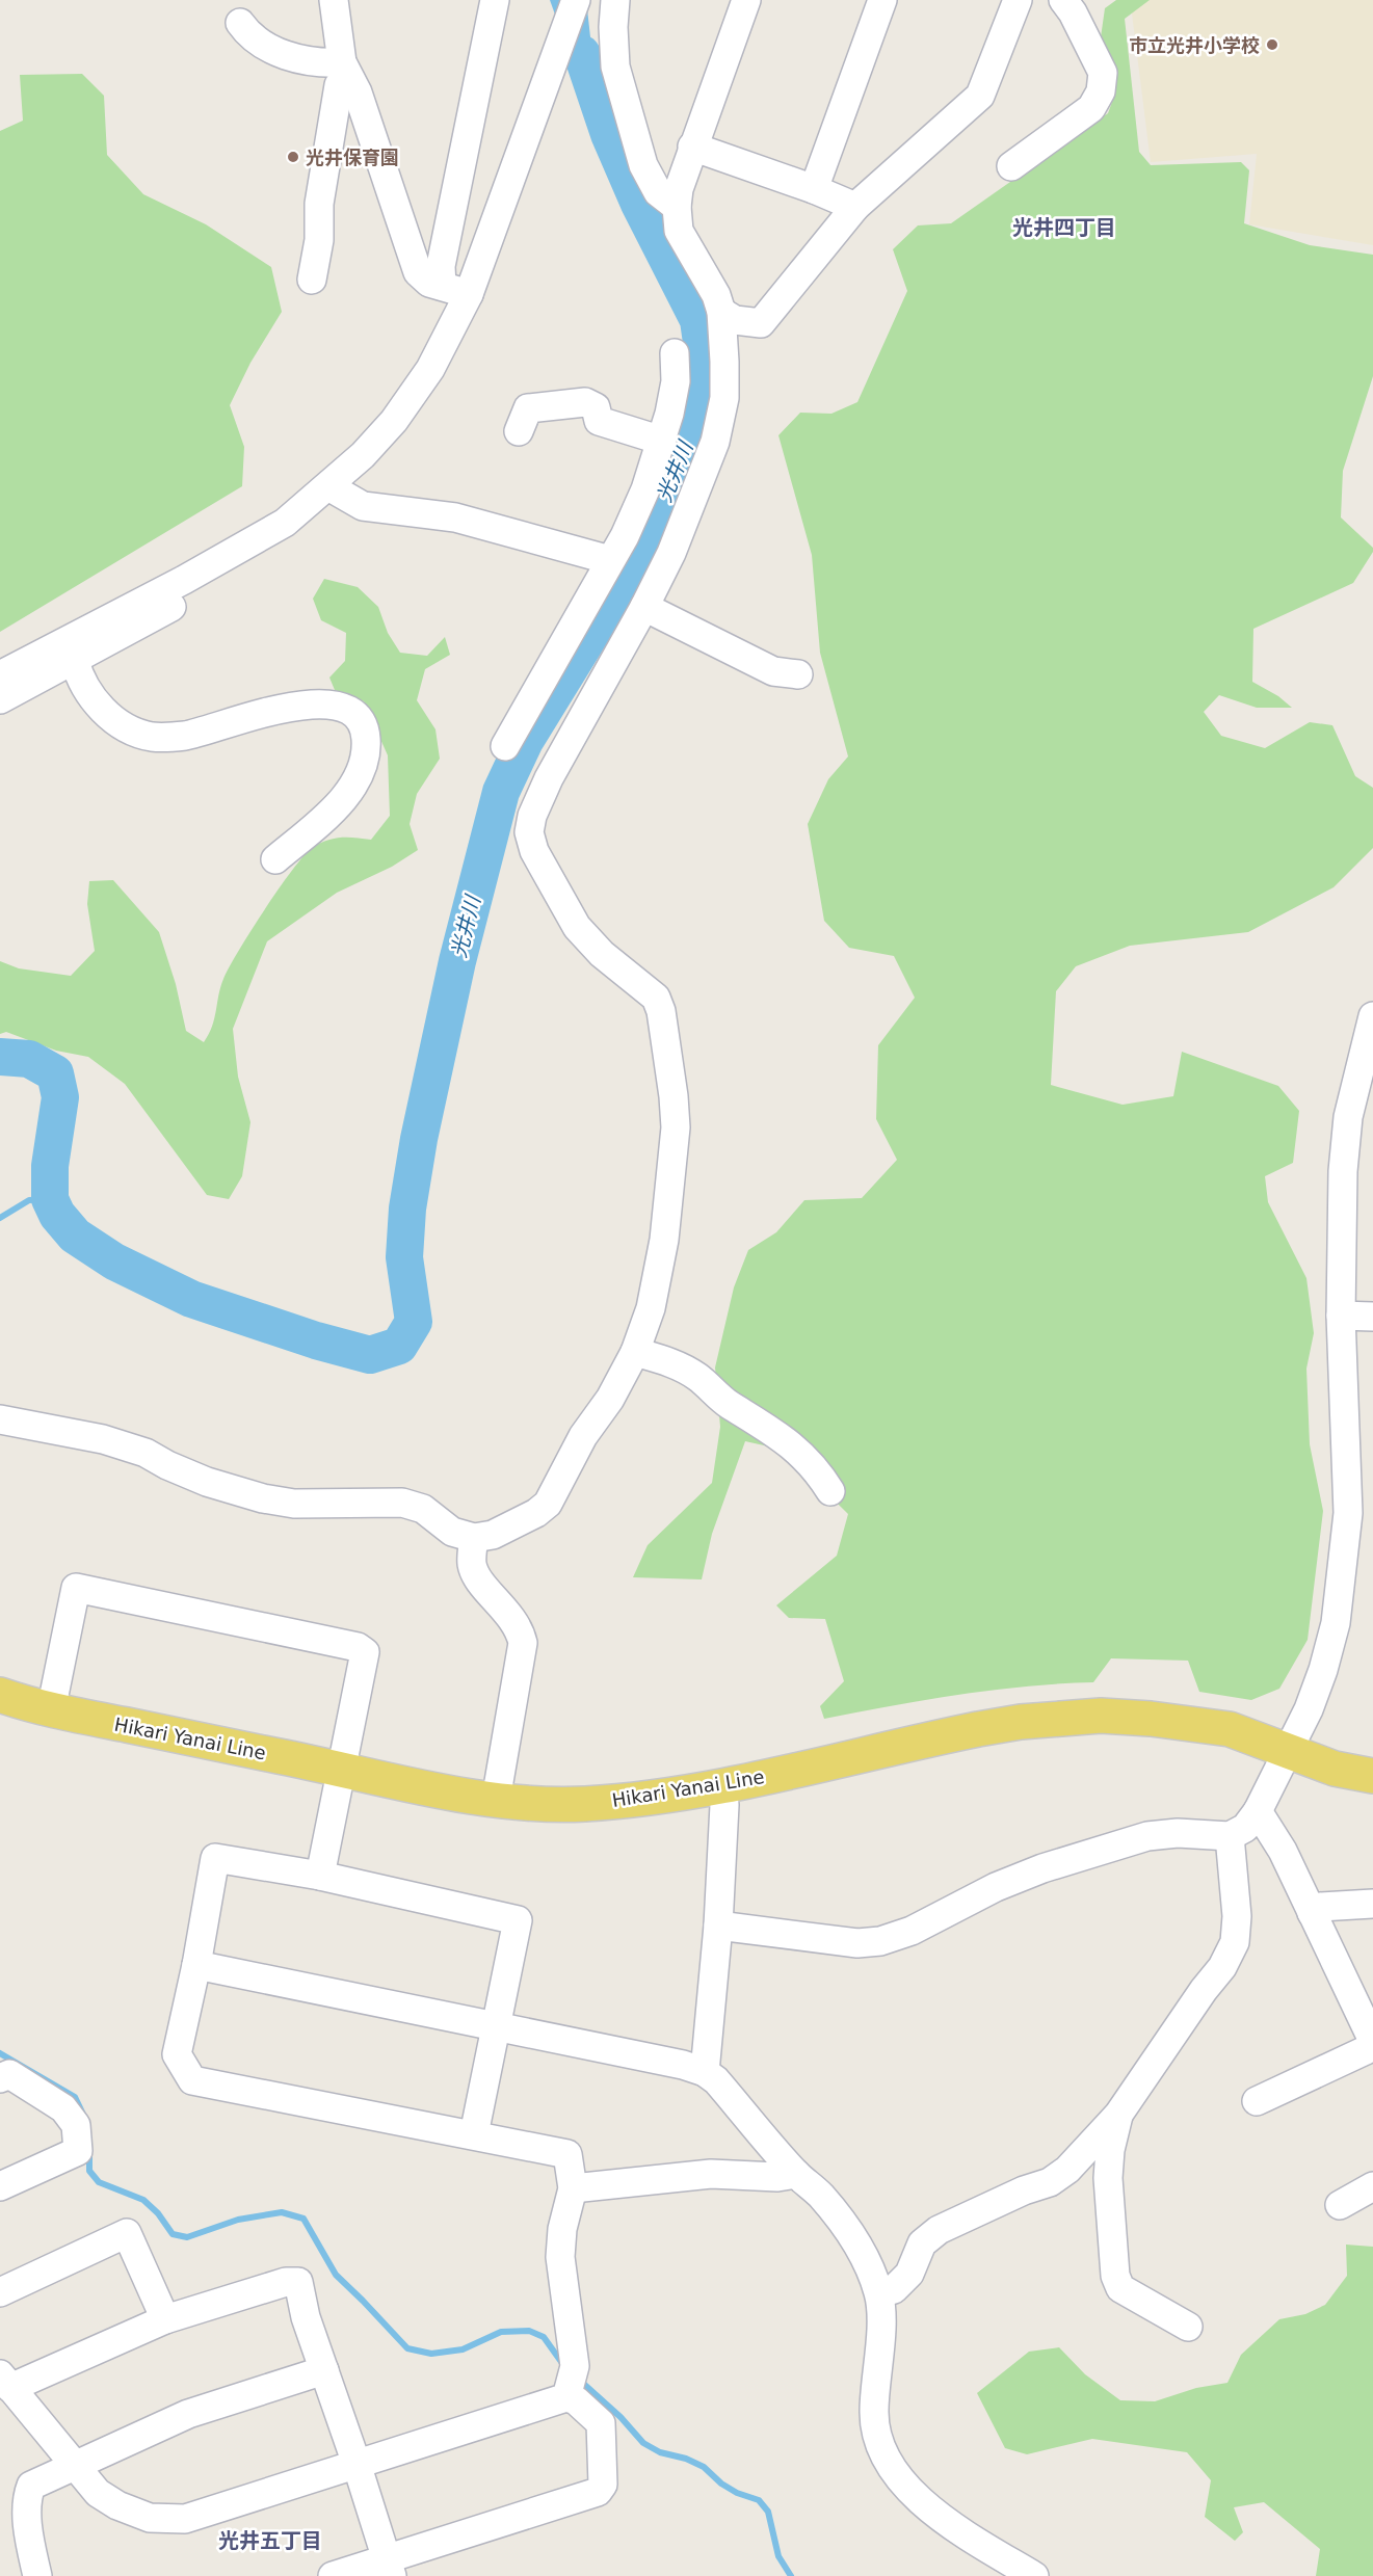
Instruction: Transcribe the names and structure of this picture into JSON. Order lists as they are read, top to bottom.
{
  "streets": {
    "main road": ["Hikari Yanai Line"]
  },
  "districts": ["光井四丁目", "光井五丁目"],
  "water": ["光井川"],
  "places": ["市立光井小学校", "光井保育園"]
}
